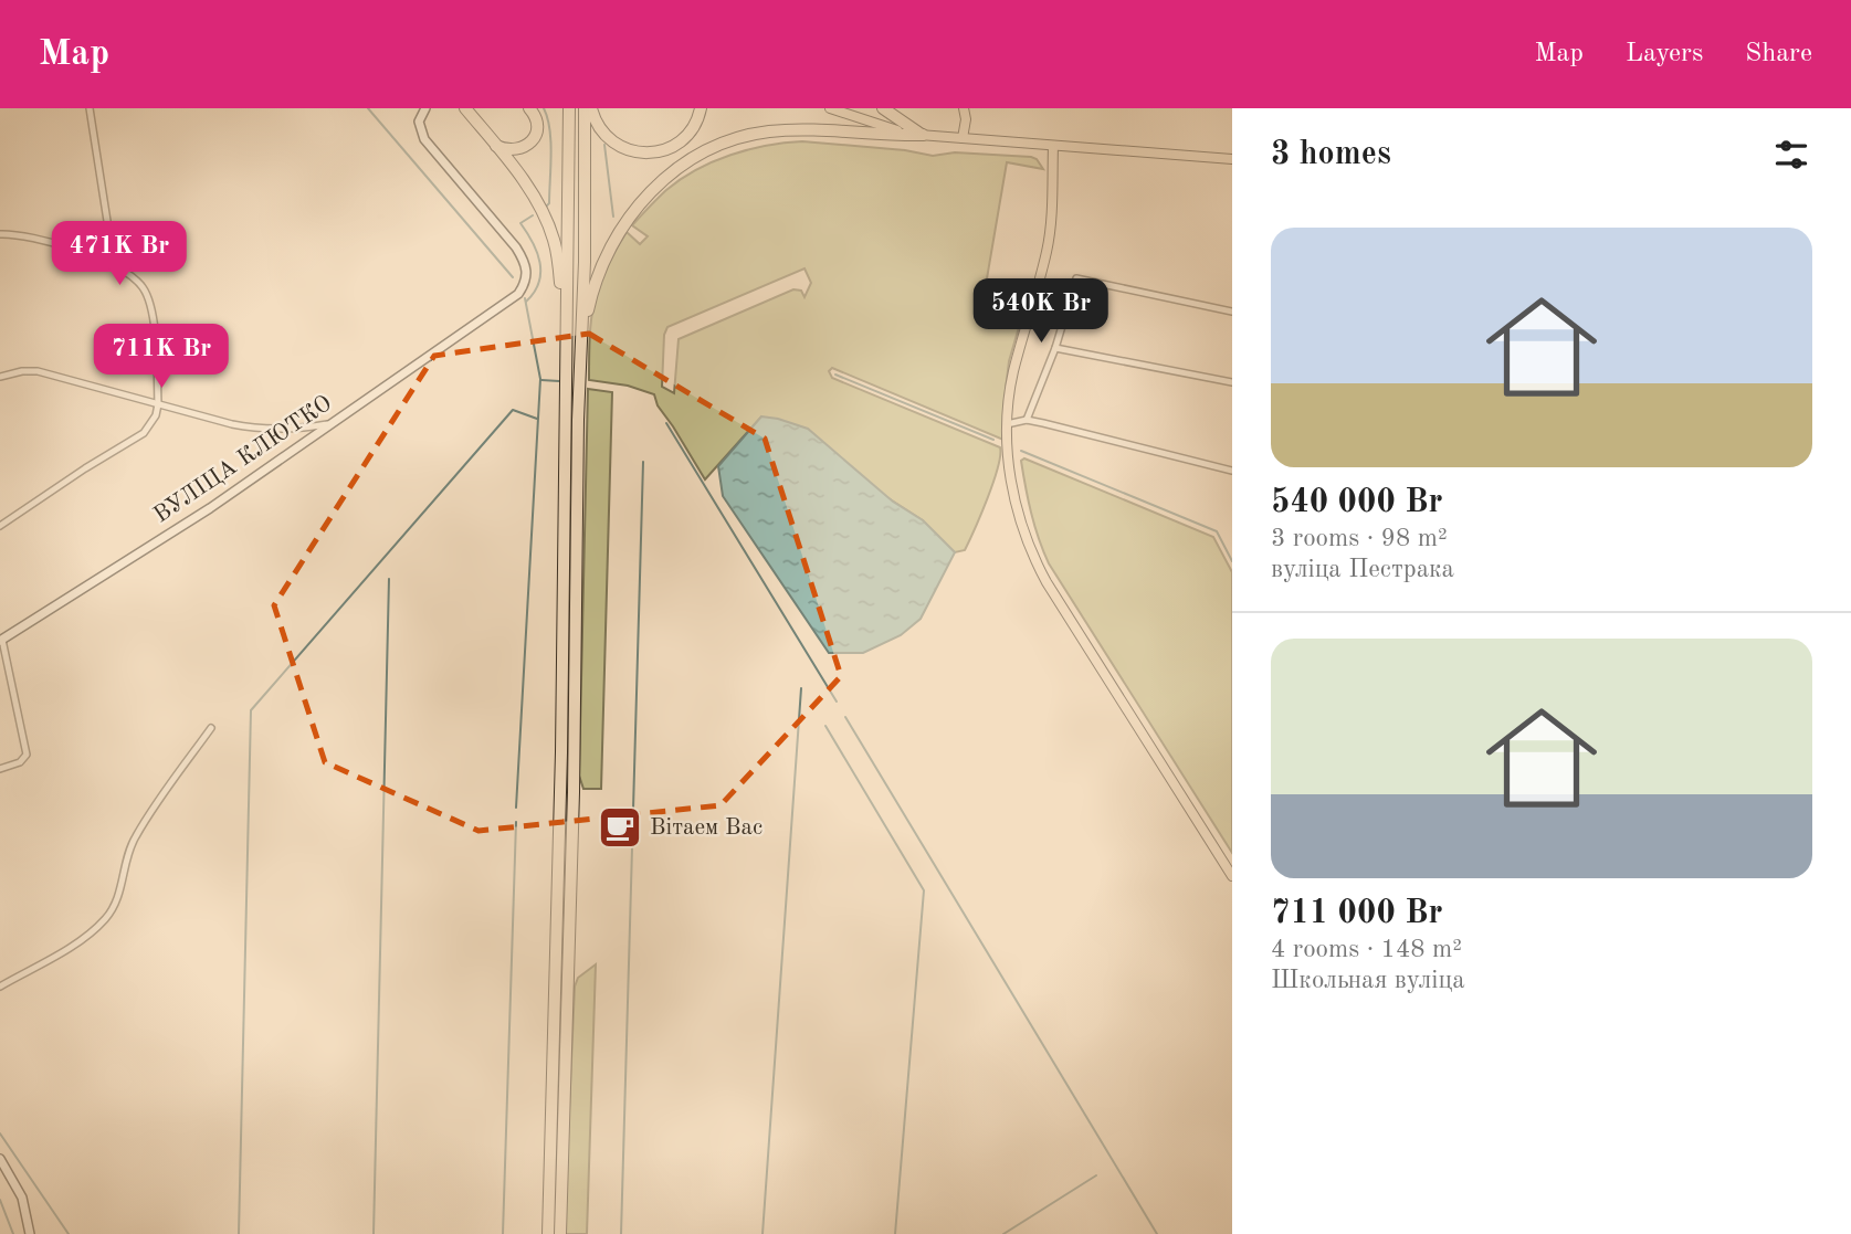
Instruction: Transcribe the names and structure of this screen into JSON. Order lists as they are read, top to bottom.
{
  "streets": {
    "street": ["ВУЛІЦА КЛЮТКО"]
  },
  "places": {
    "cafe": ["Вітаем Вас"]
  },
  "page": {
    "header": "Map",
    "nav": ["Map", "Layers", "Share"],
    "heading": "3 homes",
    "list": [
      {
        "name": "540 000 Br",
        "note": "3 rooms · 98 m² · вуліца Пестрака"
      },
      {
        "name": "711 000 Br",
        "note": "4 rooms · 148 m² · Школьная вуліца"
      }
    ],
    "price": ["471K Br", "540K Br", "711K Br"]
  }
}
